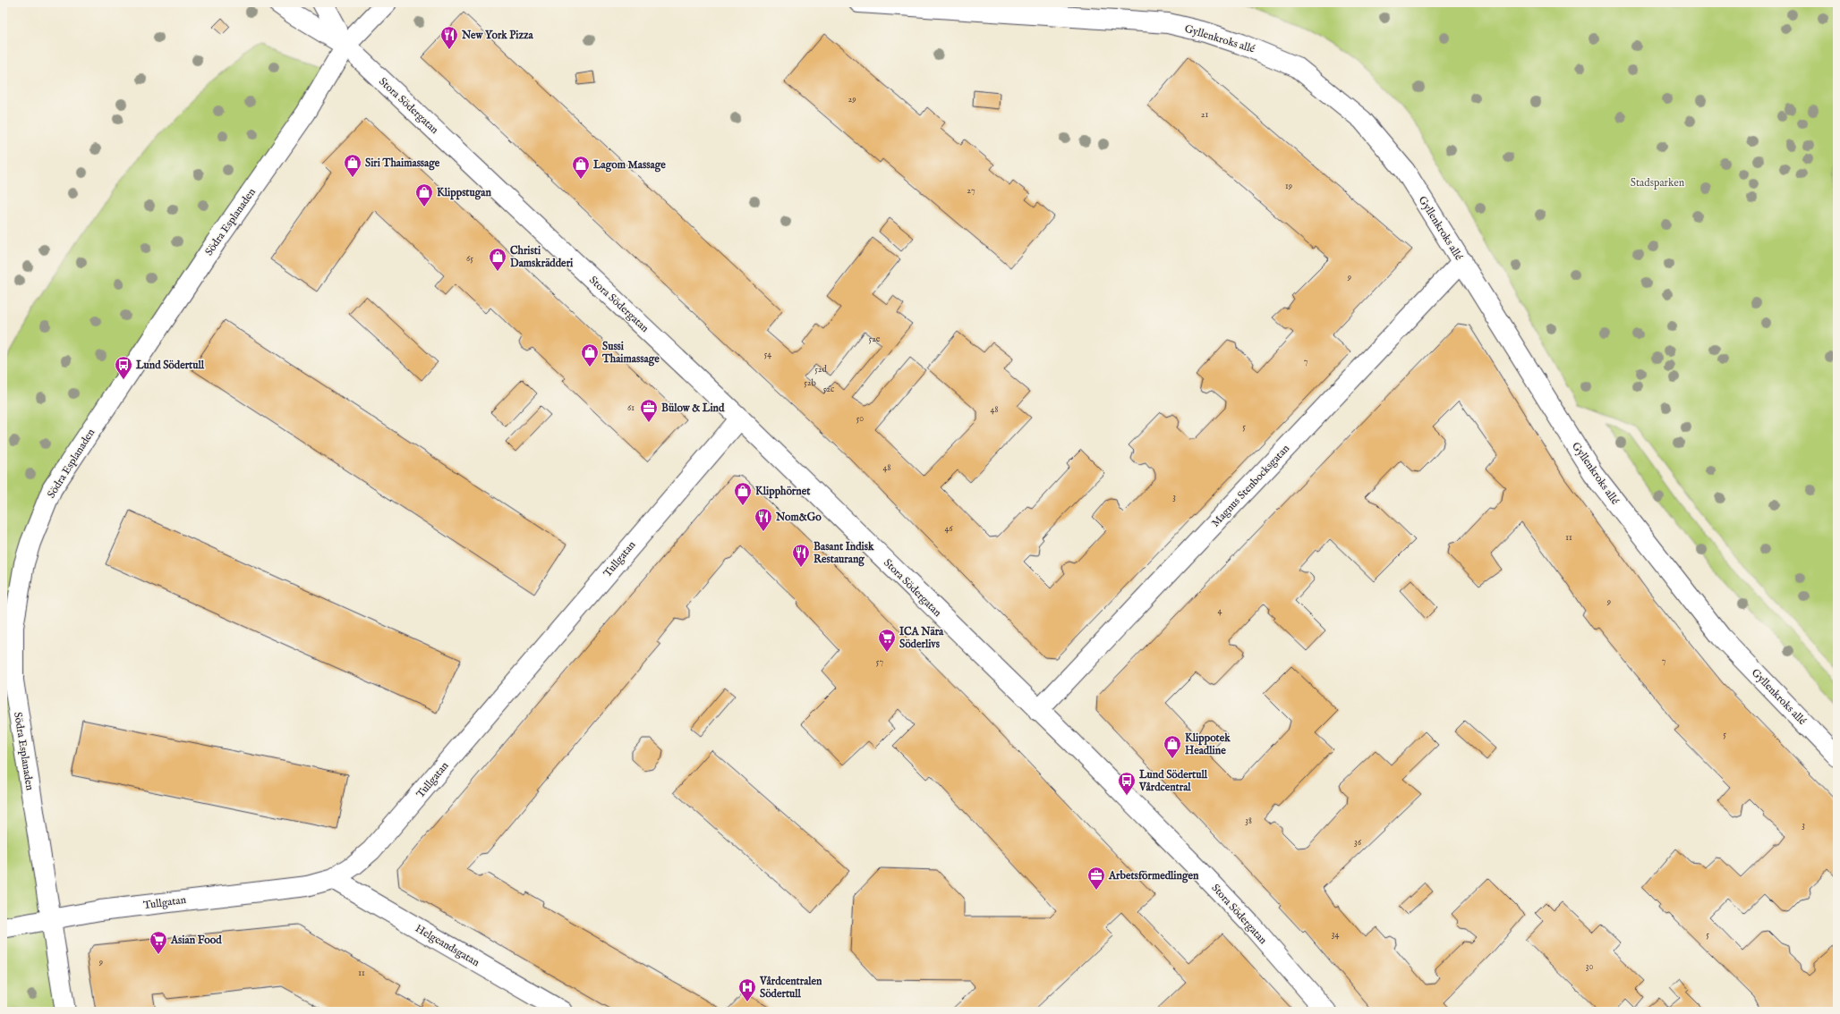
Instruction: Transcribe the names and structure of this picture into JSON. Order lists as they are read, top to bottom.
{
  "streets": {
    "street": [
      "Gyllenkroks allé",
      "Stora Södergatan",
      "Södra Esplanaden",
      "Magnus Stenbocksgatan",
      "Tullgatan",
      "Helgeandsgatan"
    ]
  },
  "crossings": [
    ["Gyllenkroks allé", "Magnus Stenbocksgatan"],
    ["Stora Södergatan", "Södra Esplanaden"],
    ["Stora Södergatan", "Magnus Stenbocksgatan"],
    ["Stora Södergatan", "Tullgatan"],
    ["Södra Esplanaden", "Tullgatan"],
    ["Tullgatan", "Helgeandsgatan"]
  ],
  "parks": ["Stadsparken"],
  "places": {
    "restaurant": ["New York Pizza", "Nom&Go", "Basant Indisk Restaurang"],
    "shop": [
      "Siri Thaimassage",
      "Lagom Massage",
      "Klippstugan",
      "Christi Damskrädderi",
      "Sussi Thaimassage",
      "Klipphörnet",
      "Klippotek Headline"
    ],
    "bus stop": ["Lund Södertull", "Lund Södertull Vårdcentral"],
    "office": ["Bülow & Lind", "Arbetsförmedlingen"],
    "supermarket": ["ICA Nära Söderlivs", "Asian Food"],
    "hospital": ["Vårdcentralen Södertull"]
  },
  "house_numbers": [
    "29",
    "21",
    "19",
    "27",
    "65",
    "9",
    "52e",
    "54",
    "7",
    "52d",
    "52b",
    "52c",
    "61",
    "48",
    "50",
    "5",
    "48",
    "3",
    "46",
    "11",
    "9",
    "4",
    "7",
    "57",
    "5",
    "38",
    "3",
    "36",
    "34",
    "5",
    "9",
    "30",
    "11"
  ]
}
